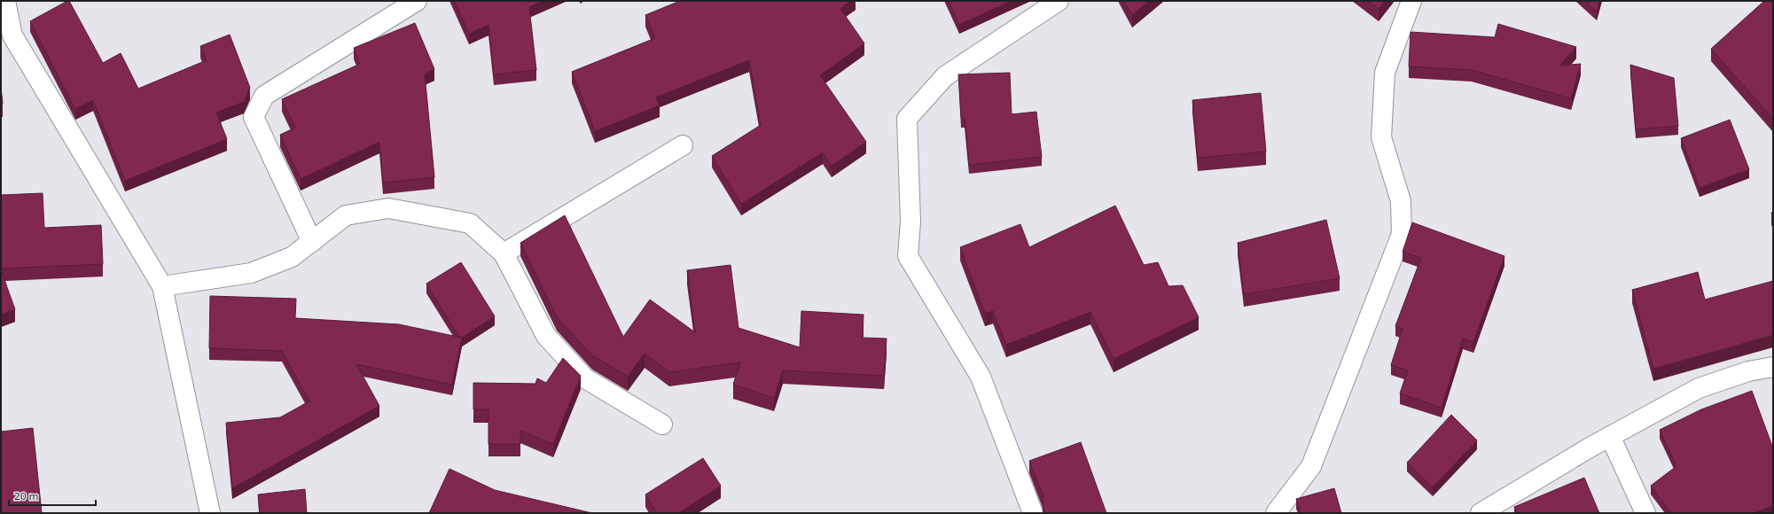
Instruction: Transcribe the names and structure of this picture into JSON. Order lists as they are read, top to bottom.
{
  "scale_bar": "20 m"
}
